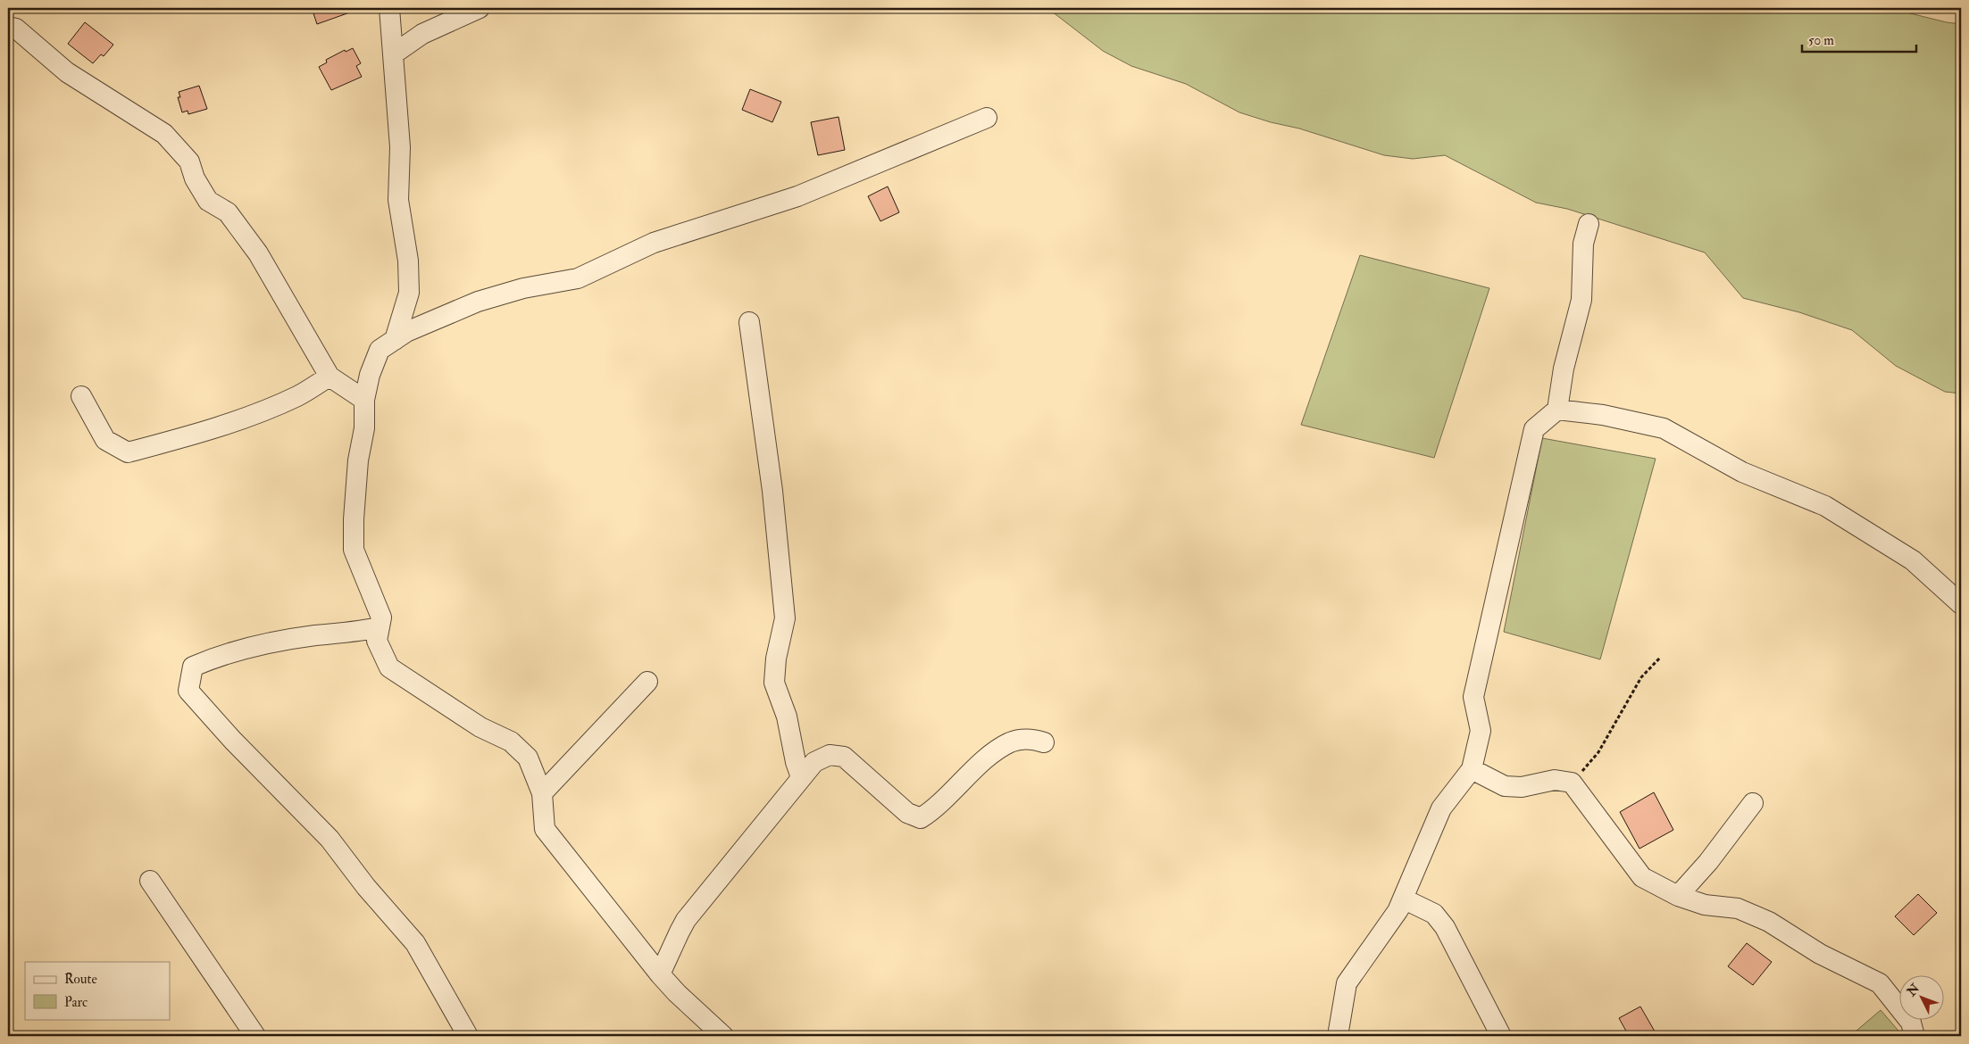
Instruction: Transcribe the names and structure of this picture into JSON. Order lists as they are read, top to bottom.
{
  "legend": ["Route", "Parc"],
  "scale_bar": "50 m",
  "north": "top left"
}
